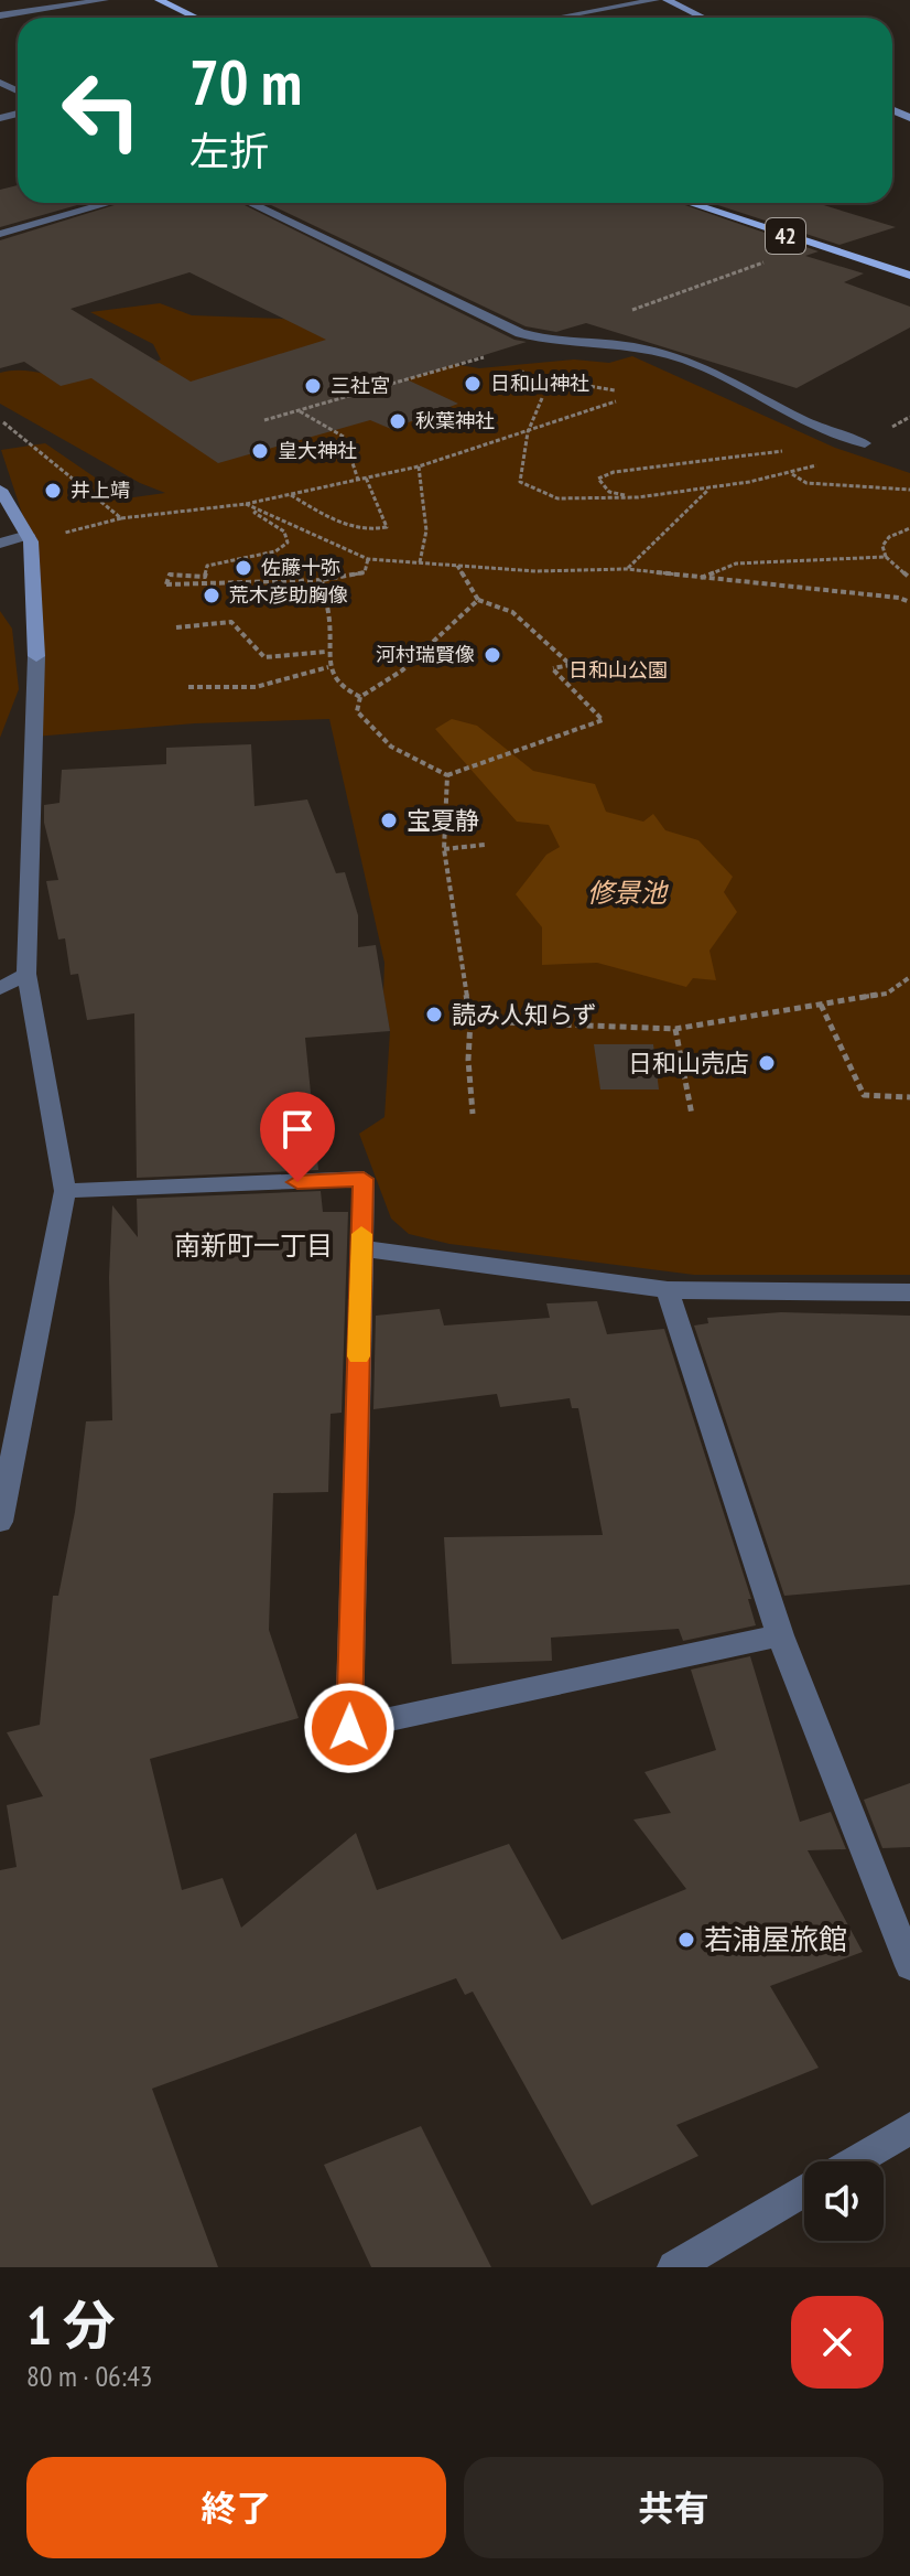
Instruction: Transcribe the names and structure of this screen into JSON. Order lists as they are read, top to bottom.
{
  "streets": {
    "main road": ["42"]
  },
  "districts": ["南新町一丁目"],
  "water": ["修景池"],
  "parks": ["日和山公園"],
  "places": [
    "日和山神社",
    "三社宮",
    "秋葉神社",
    "皇大神社",
    "井上靖",
    "佐藤十弥",
    "荒木彦助胸像",
    "河村瑞賢像",
    "宝夏静",
    "読み人知らず",
    "日和山売店",
    "若浦屋旅館"
  ],
  "page": {
    "turn": ["70 m", "左折"],
    "heading": ["1 分", "80 m · 06:43"],
    "buttons": ["終了", "共有"]
  }
}
